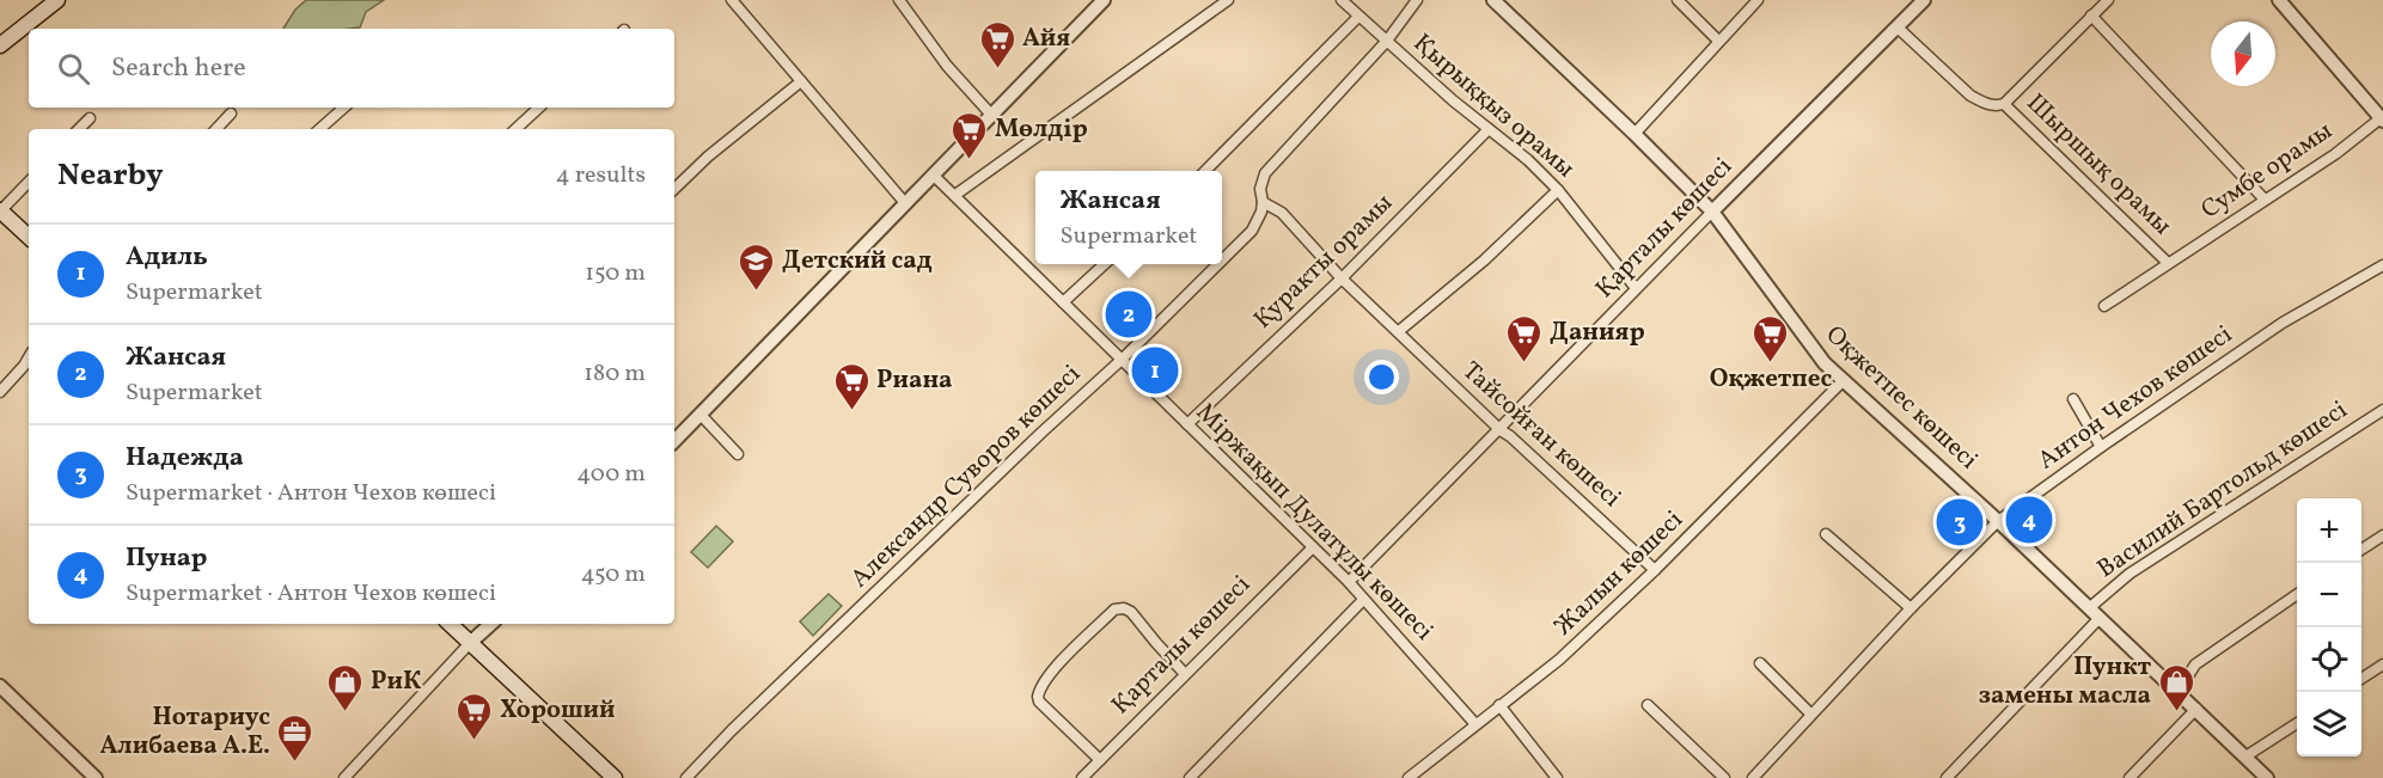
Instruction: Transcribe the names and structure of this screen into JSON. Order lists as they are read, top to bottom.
{
  "streets": {
    "street": [
      "Қырыққыз орамы",
      "Шыршық орамы",
      "Сумбе орамы",
      "Қарталы көшесі",
      "Қуракты орамы",
      "Оқжетпес көшесі",
      "Антон Чехов көшесі",
      "Тайсойған көшесі",
      "Александр Суворов көшесі",
      "Василий Бартольд көшесі",
      "Міржақып Дулатұлы көшесі",
      "Жалын көшесі"
    ]
  },
  "crossings": [
    ["Қырыққыз орамы", "Қарталы көшесі"],
    ["Қырыққыз орамы", "Қуракты орамы"],
    ["Шыршық орамы", "Сумбе орамы"],
    ["Шыршық орамы", "Қарталы көшесі"],
    ["Қарталы көшесі", "Оқжетпес көшесі"],
    ["Қарталы көшесі", "Тайсойған көшесі"],
    ["Қарталы көшесі", "Міржақып Дулатұлы көшесі"],
    ["Қуракты орамы", "Тайсойған көшесі"],
    ["Қуракты орамы", "Міржақып Дулатұлы көшесі"],
    ["Оқжетпес көшесі", "Антон Чехов көшесі"],
    ["Оқжетпес көшесі", "Василий Бартольд көшесі"],
    ["Оқжетпес көшесі", "Жалын көшесі"],
    ["Тайсойған көшесі", "Александр Суворов көшесі"],
    ["Тайсойған көшесі", "Жалын көшесі"],
    ["Александр Суворов көшесі", "Міржақып Дулатұлы көшесі"],
    ["Міржақып Дулатұлы көшесі", "Жалын көшесі"]
  ],
  "places": {
    "supermarket": [
      "Айя",
      "Мөлдiр",
      "Данияр",
      "Оқжетпес",
      "Риана",
      "Хороший"
    ],
    "school or university": ["Детский сад"],
    "shop": ["РиК", "Пункт замены масла"],
    "office": ["Нотариус Алибаева А.Е."]
  },
  "north": "bottom",
  "page": {
    "search": "Search here",
    "heading": ["Nearby", "4 results"],
    "popup": ["Жансая", "Supermarket"],
    "list": [
      {
        "mark": "1",
        "name": "Адиль",
        "note": "Supermarket",
        "value": "150 m"
      },
      {
        "mark": "2",
        "name": "Жансая",
        "note": "Supermarket",
        "value": "180 m"
      },
      {
        "mark": "3",
        "name": "Надежда",
        "note": "Supermarket · Антон Чехов көшесі",
        "value": "400 m"
      },
      {
        "mark": "4",
        "name": "Пунар",
        "note": "Supermarket · Антон Чехов көшесі",
        "value": "450 m"
      }
    ],
    "pins": [
      "2",
      "1",
      "4",
      "3"
    ],
    "map_buttons": ["+", "−"]
  }
}
